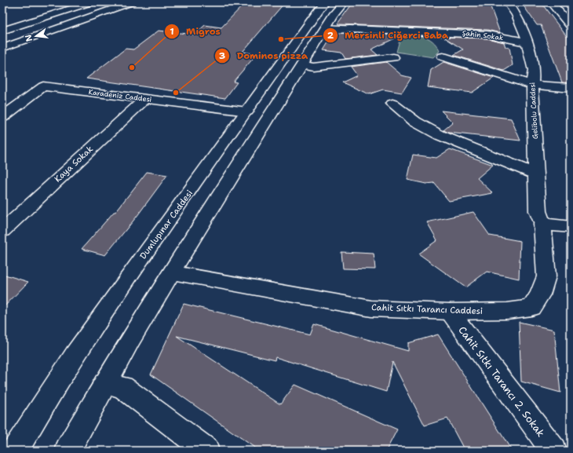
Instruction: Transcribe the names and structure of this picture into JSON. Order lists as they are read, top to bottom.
{
  "streets": {
    "main road": [
      "Şahin Sokak",
      "Karadeniz Caddesi",
      "Gelibolu Caddesi",
      "Kaya Sokak",
      "Dumlupınar Caddesi",
      "Cahit Sıtkı Tarancı Caddesi",
      "Cahit Sıtkı Tarancı 2. Sokak"
    ]
  },
  "crossings": [
    ["Şahin Sokak", "Gelibolu Caddesi"],
    ["Karadeniz Caddesi", "Kaya Sokak"],
    ["Karadeniz Caddesi", "Dumlupınar Caddesi"],
    ["Gelibolu Caddesi", "Cahit Sıtkı Tarancı Caddesi"],
    ["Cahit Sıtkı Tarancı Caddesi", "Cahit Sıtkı Tarancı 2. Sokak"]
  ],
  "places": ["Mersinli Ciğerci Baba", "Migros", "Dominos pizza"],
  "north": "left"
}
